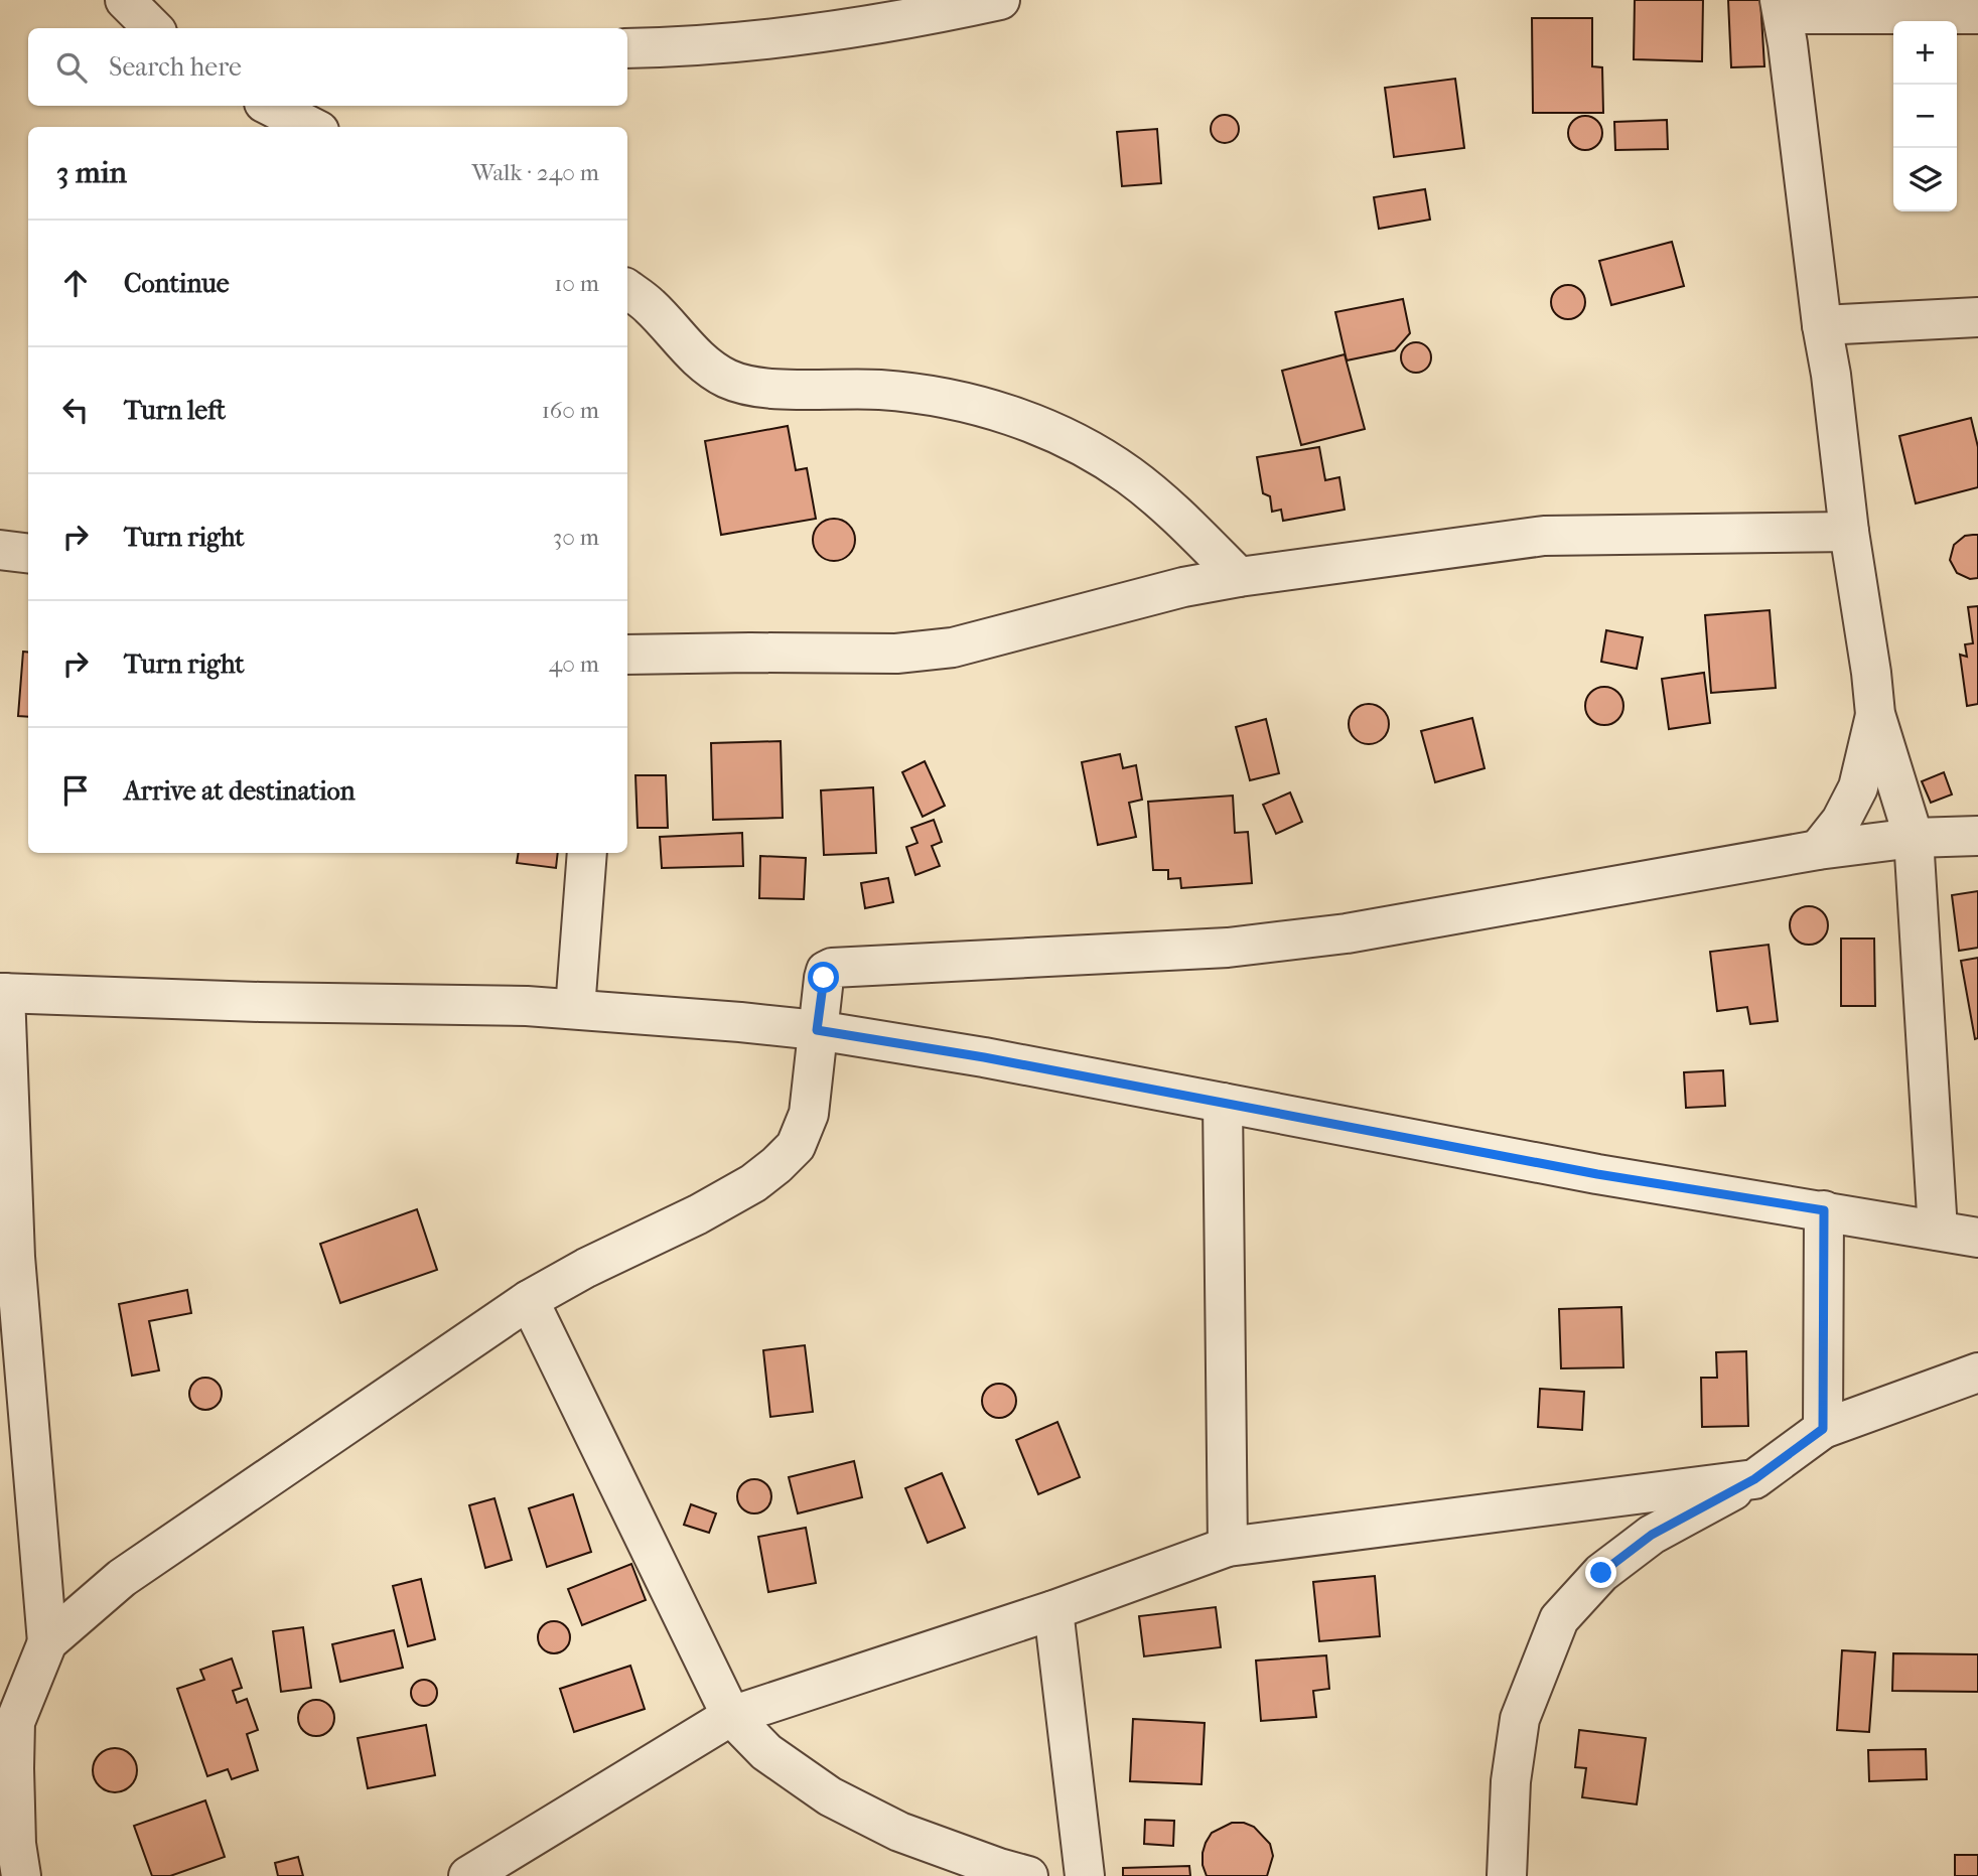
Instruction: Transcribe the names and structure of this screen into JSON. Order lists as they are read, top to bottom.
{
  "page": {
    "map_buttons": ["+", "−"],
    "search": "Search here",
    "heading": ["3 min", "Walk · 240 m"],
    "list": [
      ["Continue", "10 m"],
      ["Turn left", "160 m"],
      ["Turn right", "30 m"],
      ["Turn right", "40 m"],
      "Arrive at destination"
    ]
  }
}
